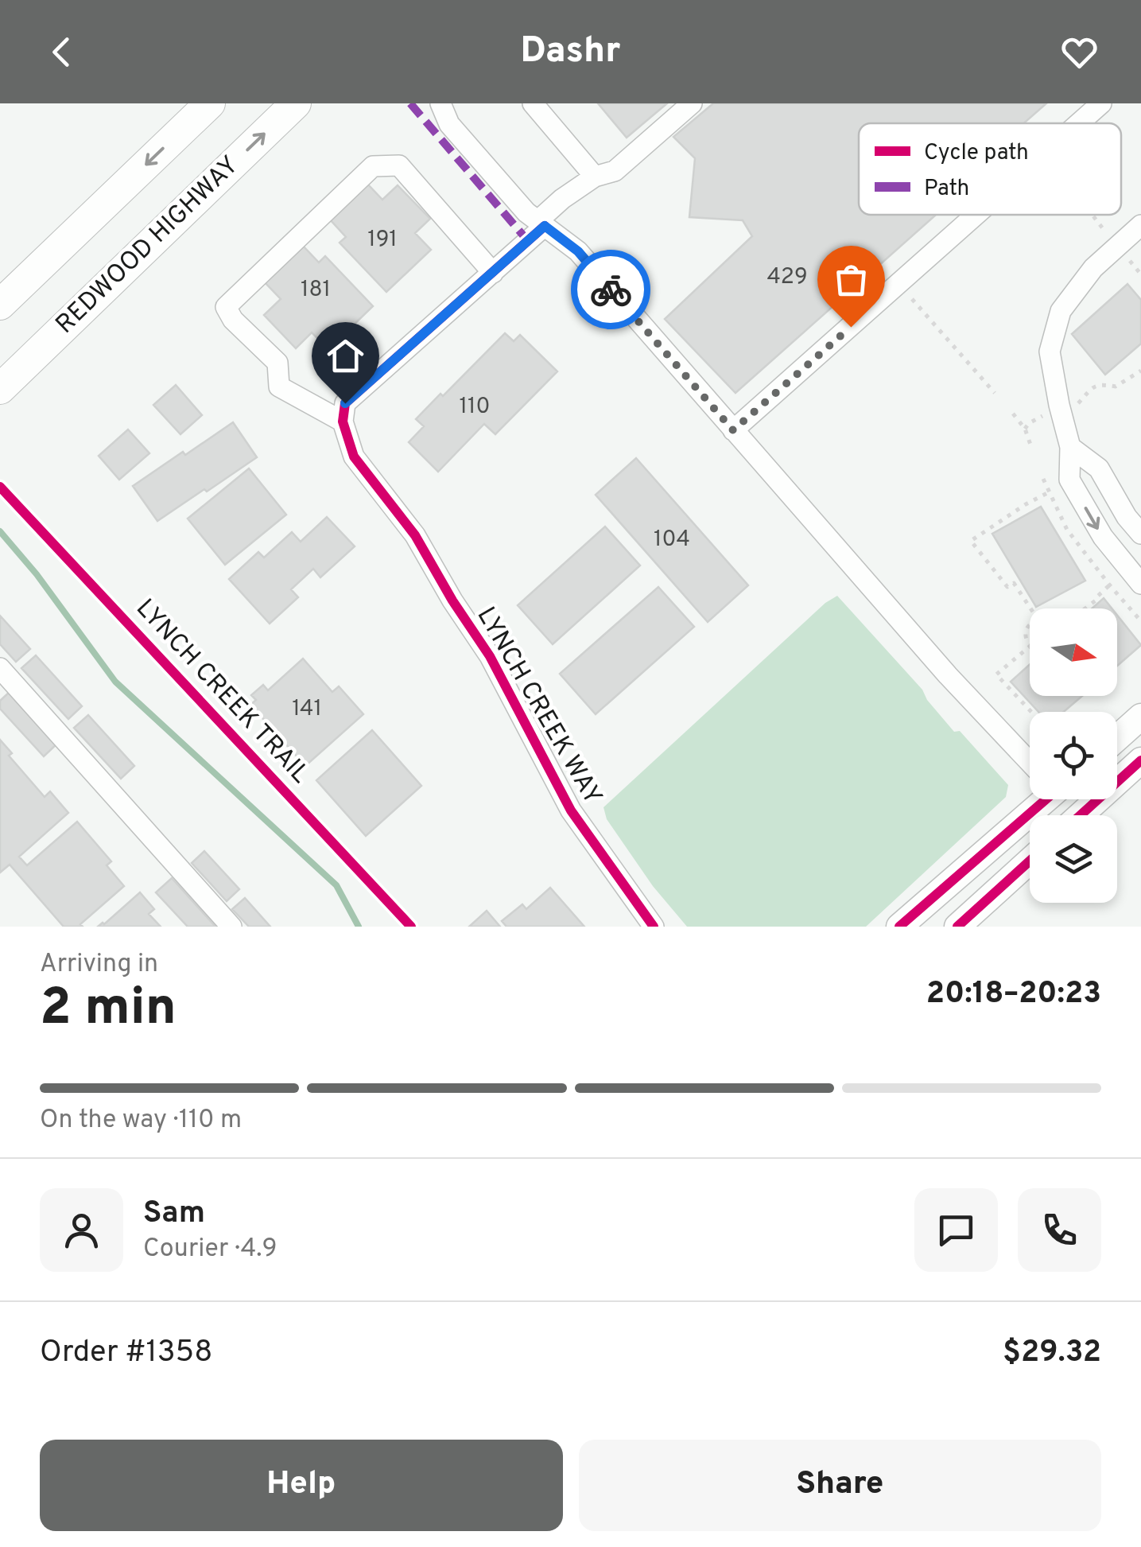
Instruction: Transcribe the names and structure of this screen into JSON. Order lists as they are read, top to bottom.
{
  "streets": {
    "highway": ["REDWOOD HIGHWAY"],
    "street": ["LYNCH CREEK WAY"],
    "cycle path": ["LYNCH CREEK TRAIL"]
  },
  "house_numbers": [
    "191",
    "429",
    "181",
    "110",
    "104",
    "141"
  ],
  "legend": ["Cycle path", "Path"],
  "north": "right",
  "page": {
    "header": "Dashr",
    "heading": ["2 min", "Arriving in", "20:18–20:23"],
    "panel": [
      "Sam",
      "Courier · 4.9",
      "Order #1358",
      "$29.32"
    ],
    "bar": "On the way · 110 m",
    "buttons": ["Help", "Share"]
  }
}
